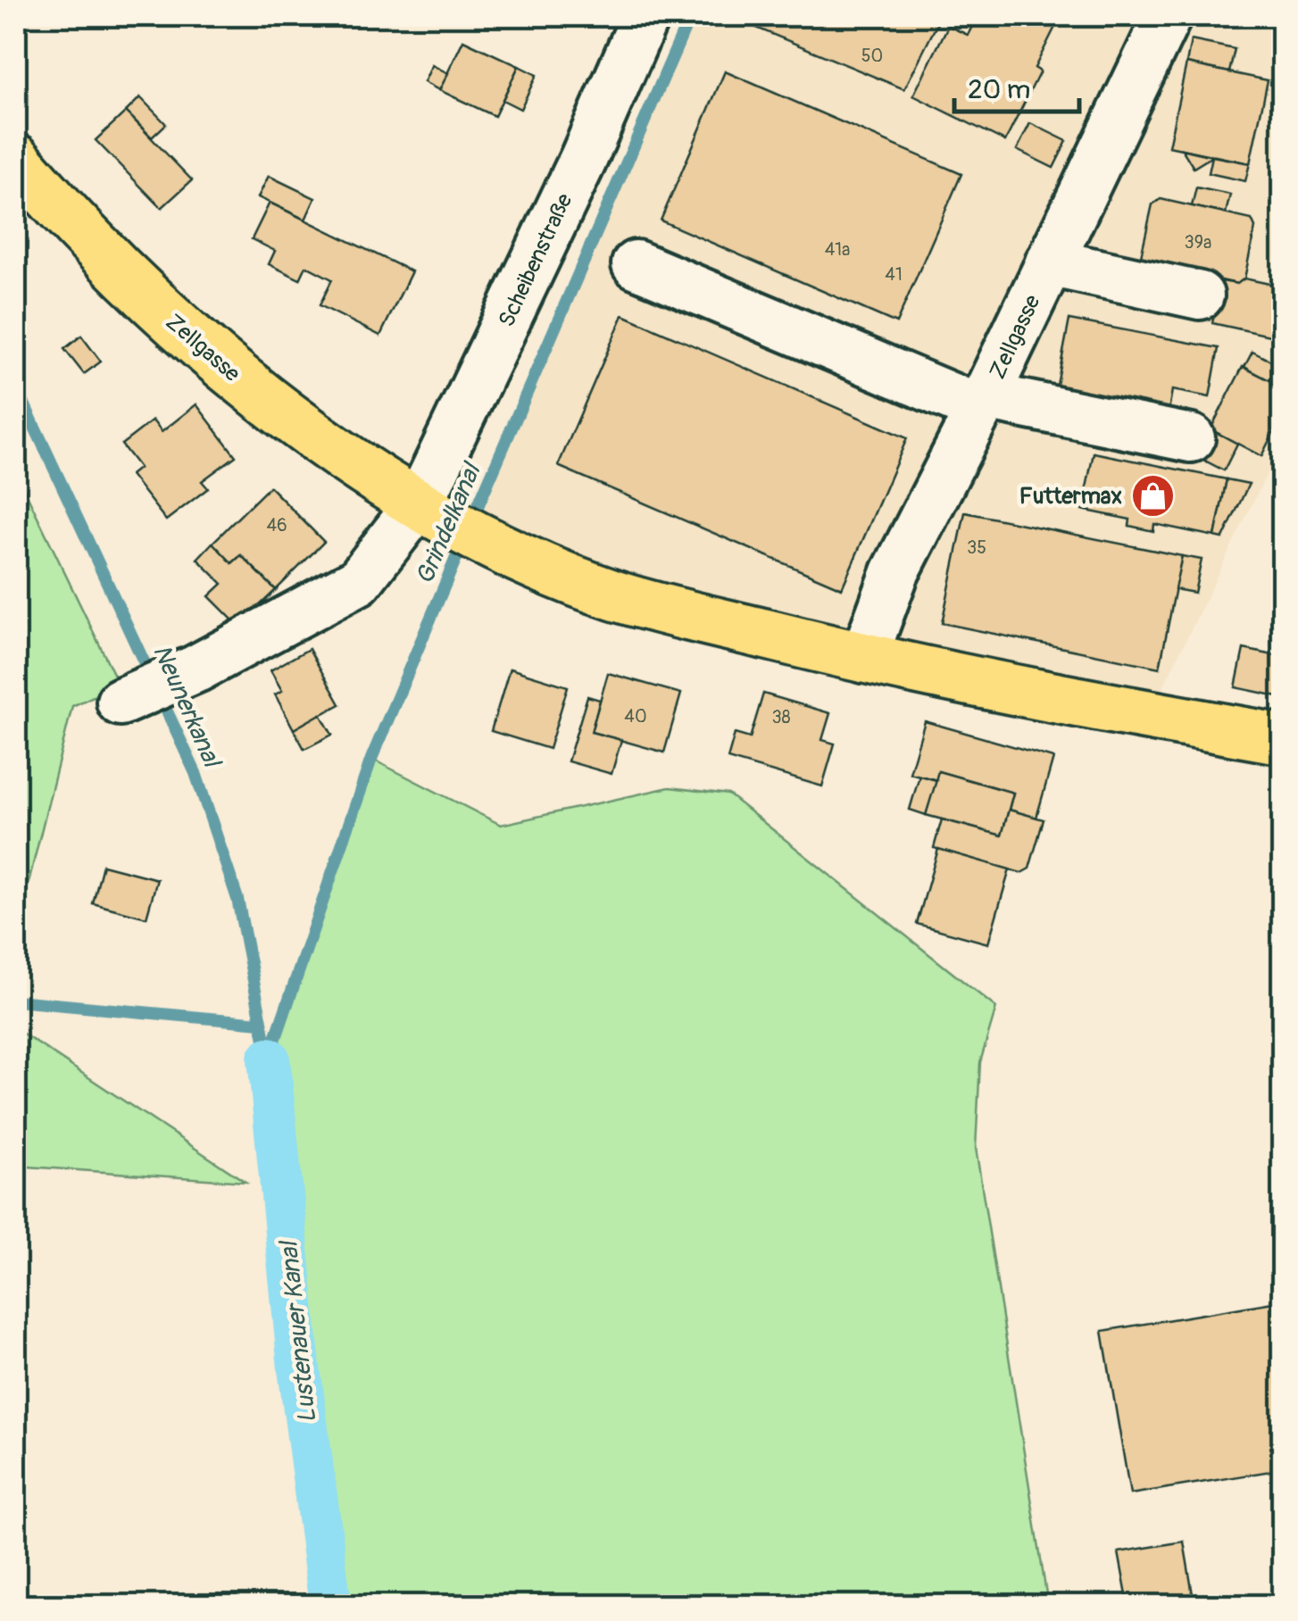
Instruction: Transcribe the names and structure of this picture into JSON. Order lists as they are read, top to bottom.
{
  "streets": {
    "main road": ["Zellgasse"],
    "street": ["Scheibenstraße"]
  },
  "crossings": [
    ["Scheibenstraße", "Zellgasse"]
  ],
  "water": ["Grindelkanal", "Neunerkanal", "Lustenauer Kanal"],
  "places": {
    "shop": ["Futtermax"]
  },
  "house_numbers": [
    "50",
    "39a",
    "41a",
    "41",
    "46",
    "35",
    "40",
    "38"
  ],
  "scale_bar": "20 m"
}
